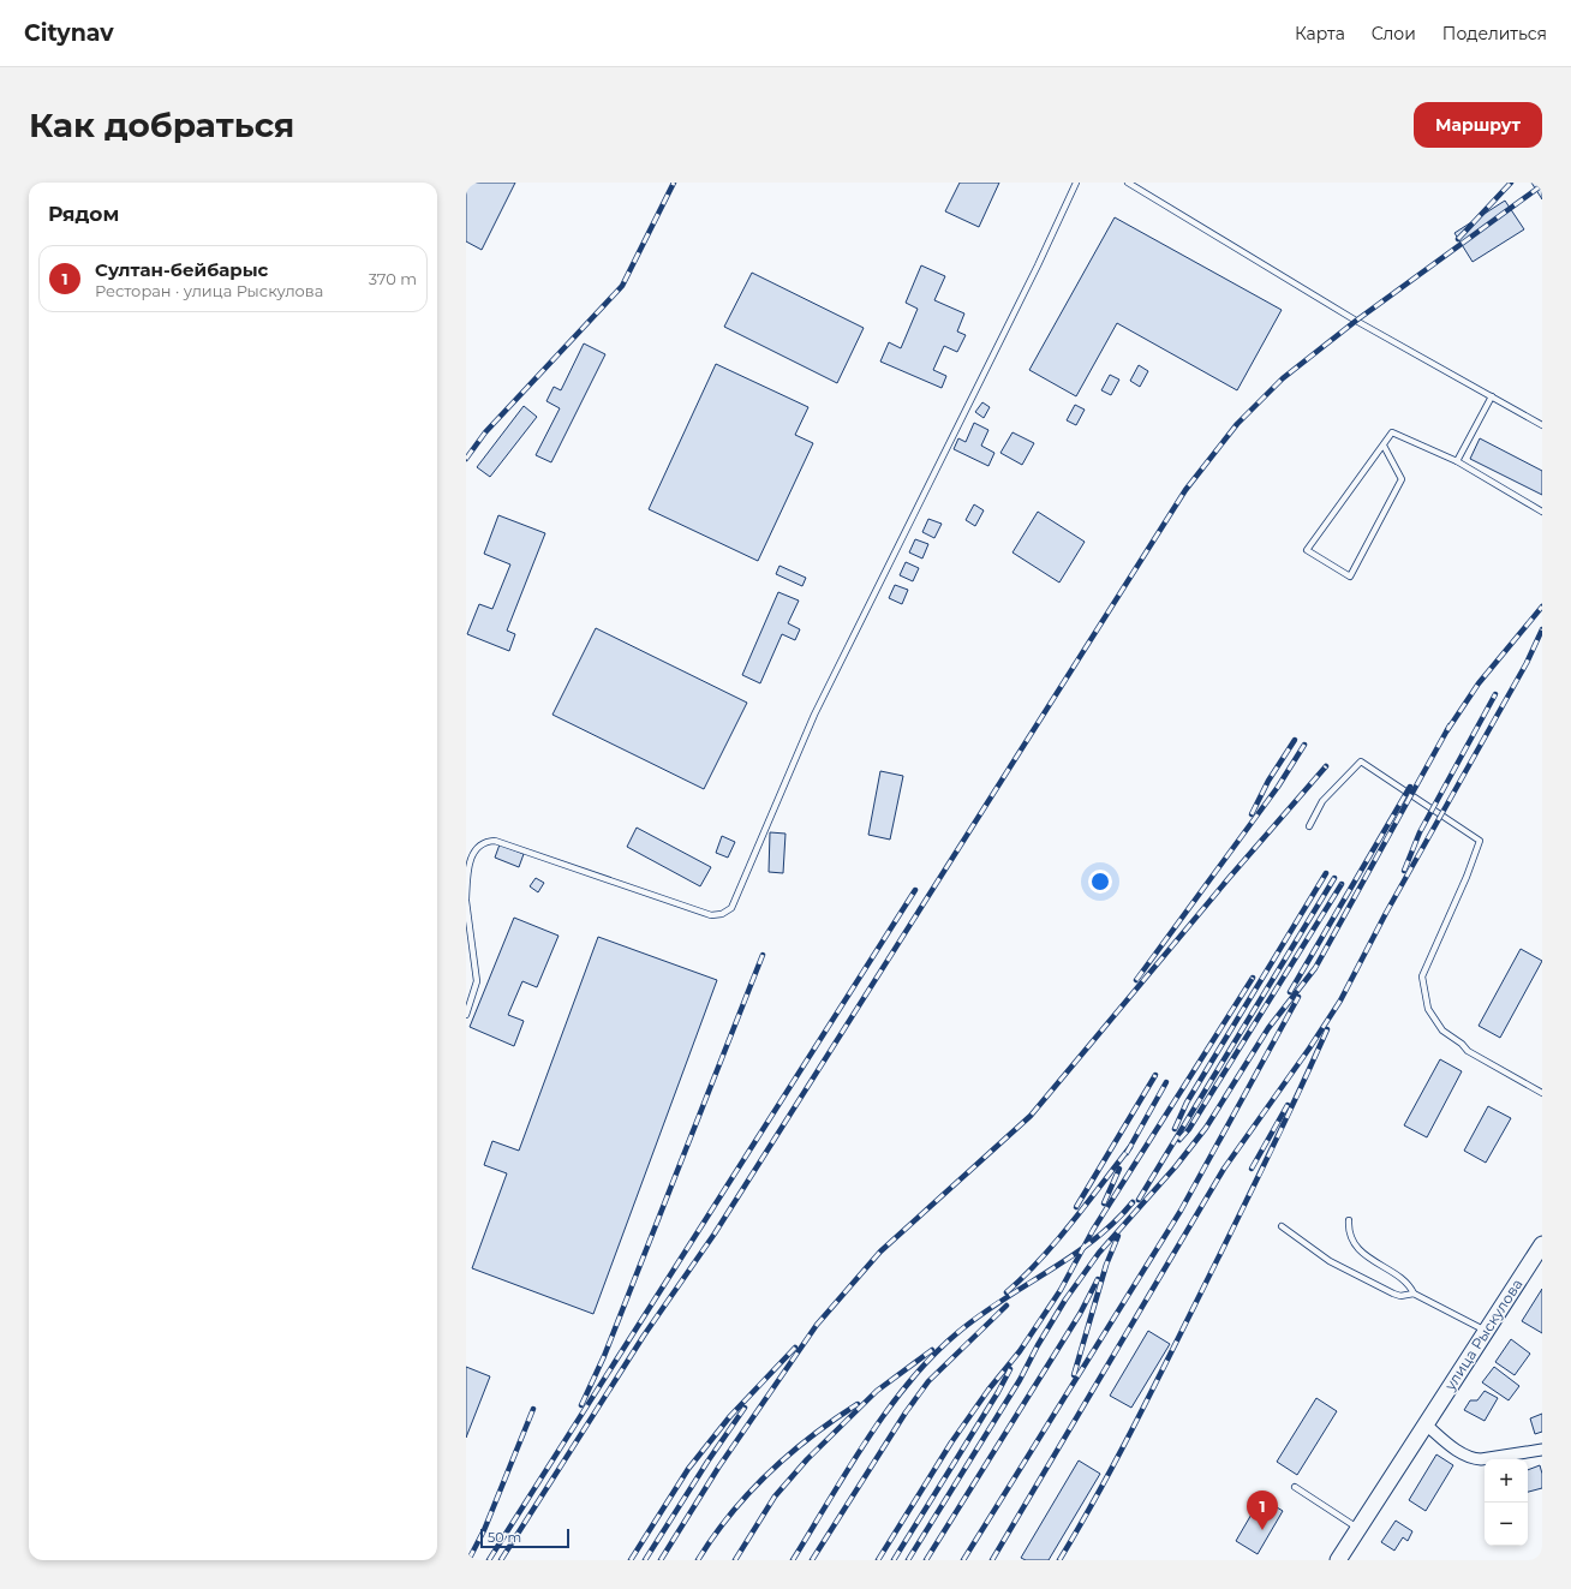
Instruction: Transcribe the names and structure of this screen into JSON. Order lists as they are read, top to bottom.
{
  "streets": {
    "street": ["улица Рыскулова"]
  },
  "scale_bar": "50 m",
  "page": {
    "header": "Citynav",
    "nav": ["Карта", "Слои", "Поделиться"],
    "buttons": "Маршрут",
    "title": "Как добраться",
    "heading": "Рядом",
    "list": [
      {
        "mark": "1",
        "name": "Султан-бейбарыс",
        "note": "Ресторан · улица Рыскулова",
        "value": "370 m"
      }
    ],
    "map_buttons": ["+", "−"],
    "pins": "1",
    "scale": "50 m"
  }
}
